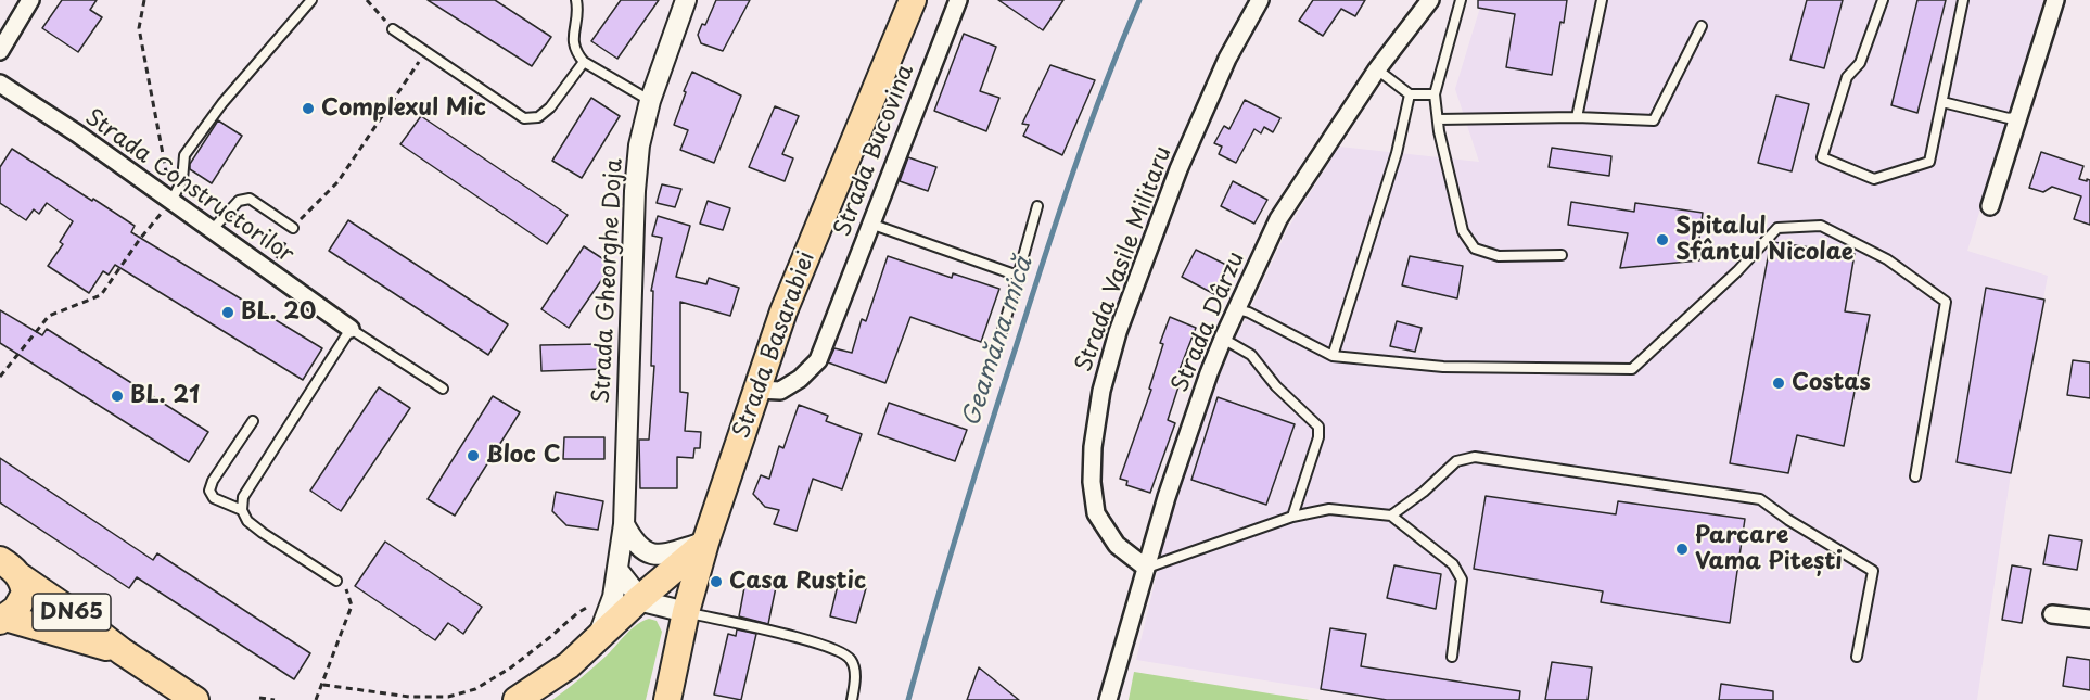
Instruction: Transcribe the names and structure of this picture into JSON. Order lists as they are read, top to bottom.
{
  "streets": {
    "main road": ["Strada Basarabiei", "DN65"],
    "street": [
      "Strada Bucovina",
      "Strada Constructorilor",
      "Strada Vasile Militaru",
      "Strada Gheorghe Doja",
      "Strada Dârzu"
    ]
  },
  "crossings": [
    ["Strada Bucovina", "Strada Basarabiei"],
    ["Strada Vasile Militaru", "Strada Dârzu"]
  ],
  "water": ["Geamăna mică"],
  "places": [
    "Complexul Mic",
    "Spitalul Sfântul Nicolae",
    "BL. 20",
    "Costas",
    "BL. 21",
    "Bloc C",
    "Parcare Vama Pitești",
    "Casa Rustic"
  ]
}
